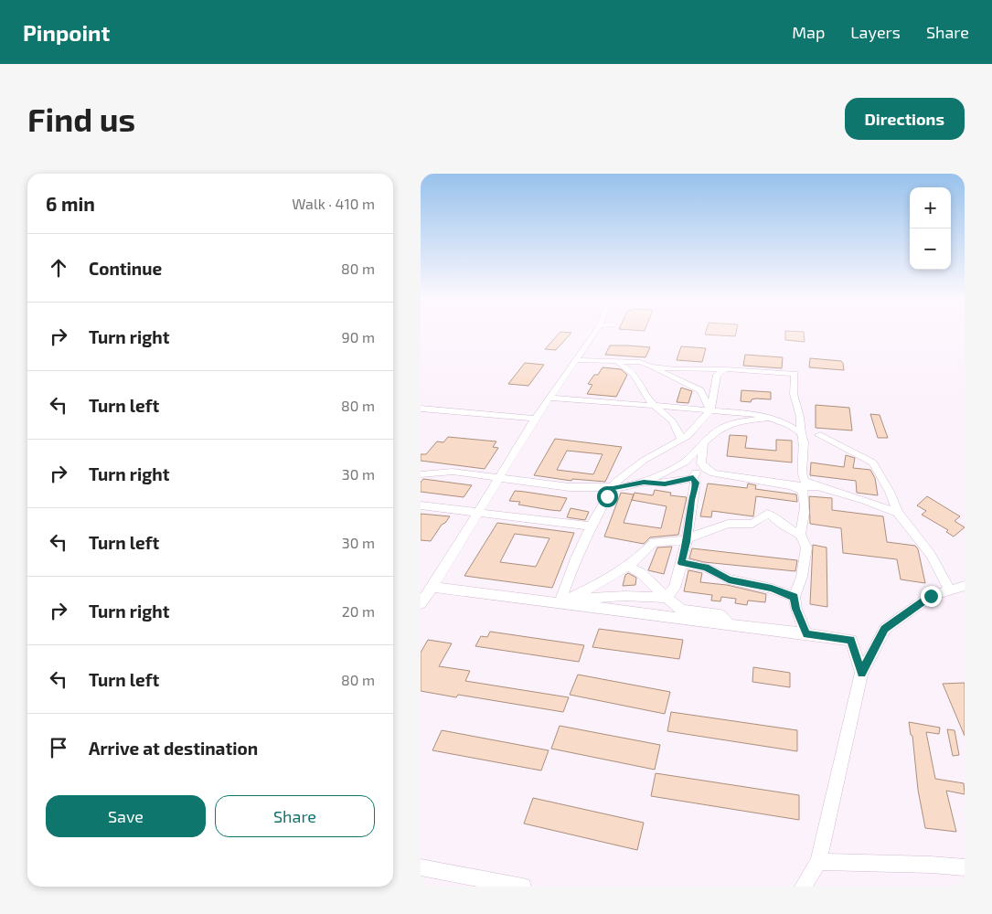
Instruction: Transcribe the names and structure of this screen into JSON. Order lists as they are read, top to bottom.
{
  "page": {
    "header": "Pinpoint",
    "nav": ["Map", "Layers", "Share"],
    "buttons": [
      "Directions",
      ["Save", "Share"]
    ],
    "title": "Find us",
    "heading": ["6 min", "Walk · 410 m"],
    "map_buttons": ["+", "−"],
    "list": [
      ["Continue", "80 m"],
      ["Turn right", "90 m"],
      ["Turn left", "80 m"],
      ["Turn right", "30 m"],
      ["Turn left", "30 m"],
      ["Turn right", "20 m"],
      ["Turn left", "80 m"],
      "Arrive at destination"
    ]
  }
}
